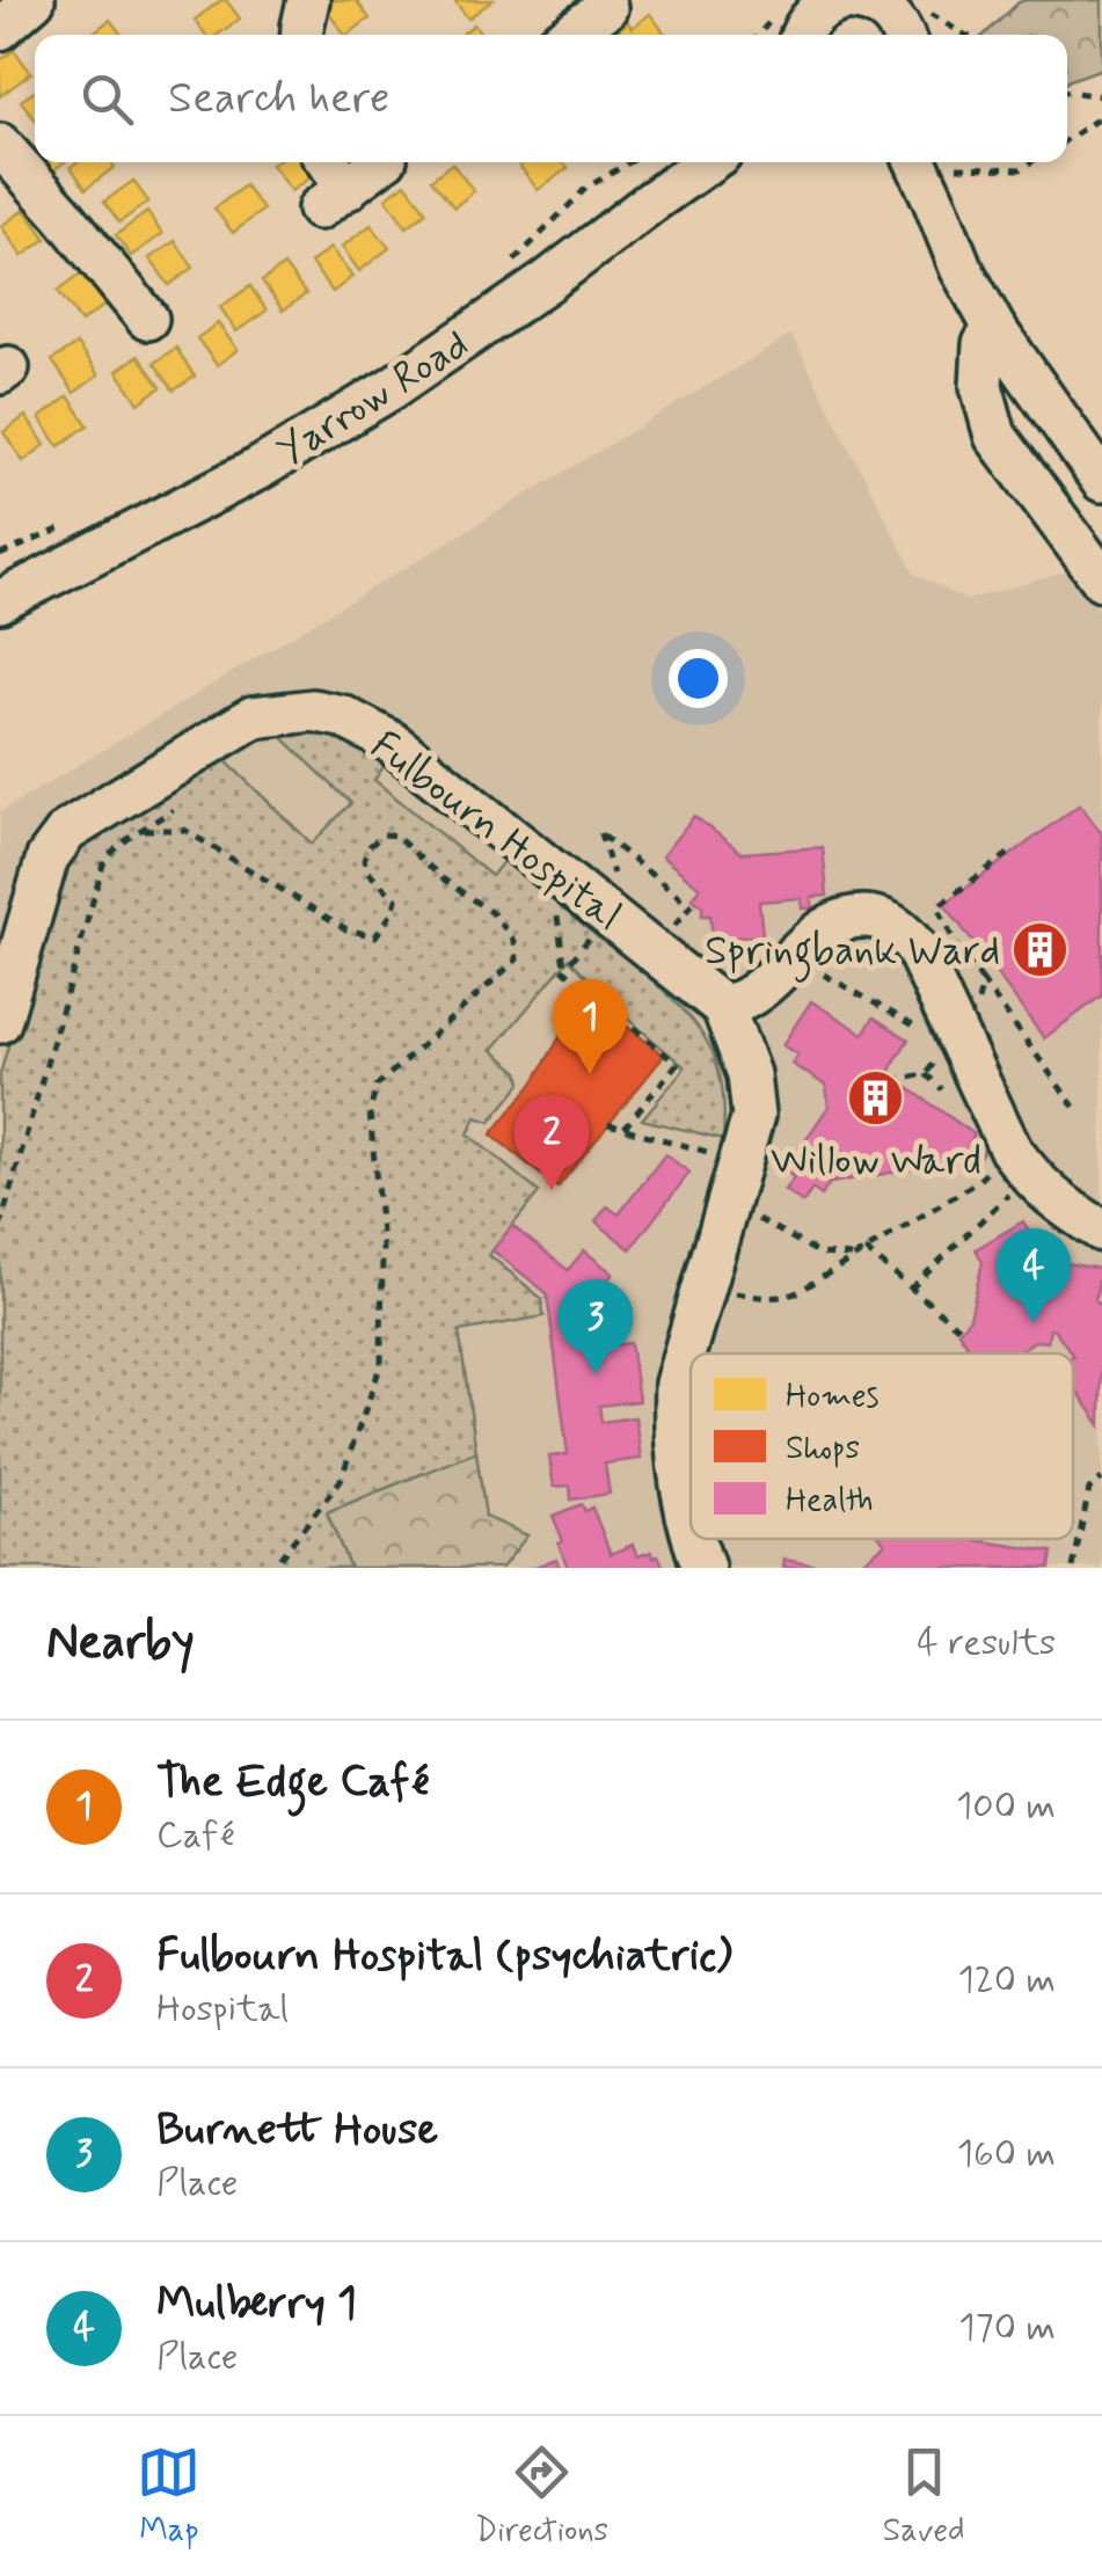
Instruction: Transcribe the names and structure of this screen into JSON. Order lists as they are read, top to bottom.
{
  "streets": {
    "street": ["Yarrow Road", "Fulbourn Hospital"]
  },
  "places": {
    "building": ["Springbank Ward", "Willow Ward"]
  },
  "legend": ["Homes", "Shops", "Health"],
  "page": {
    "search": "Search here",
    "pins": [
      "1",
      "2",
      "4",
      "3"
    ],
    "heading": ["Nearby", "4 results"],
    "list": [
      {
        "mark": "1",
        "name": "The Edge Café",
        "note": "Café",
        "value": "100 m"
      },
      {
        "mark": "2",
        "name": "Fulbourn Hospital (psychiatric)",
        "note": "Hospital",
        "value": "120 m"
      },
      {
        "mark": "3",
        "name": "Burnett House",
        "note": "Place",
        "value": "160 m"
      },
      {
        "mark": "4",
        "name": "Mulberry 1",
        "note": "Place",
        "value": "170 m"
      }
    ],
    "nav": ["Map", "Directions", "Saved"]
  }
}
